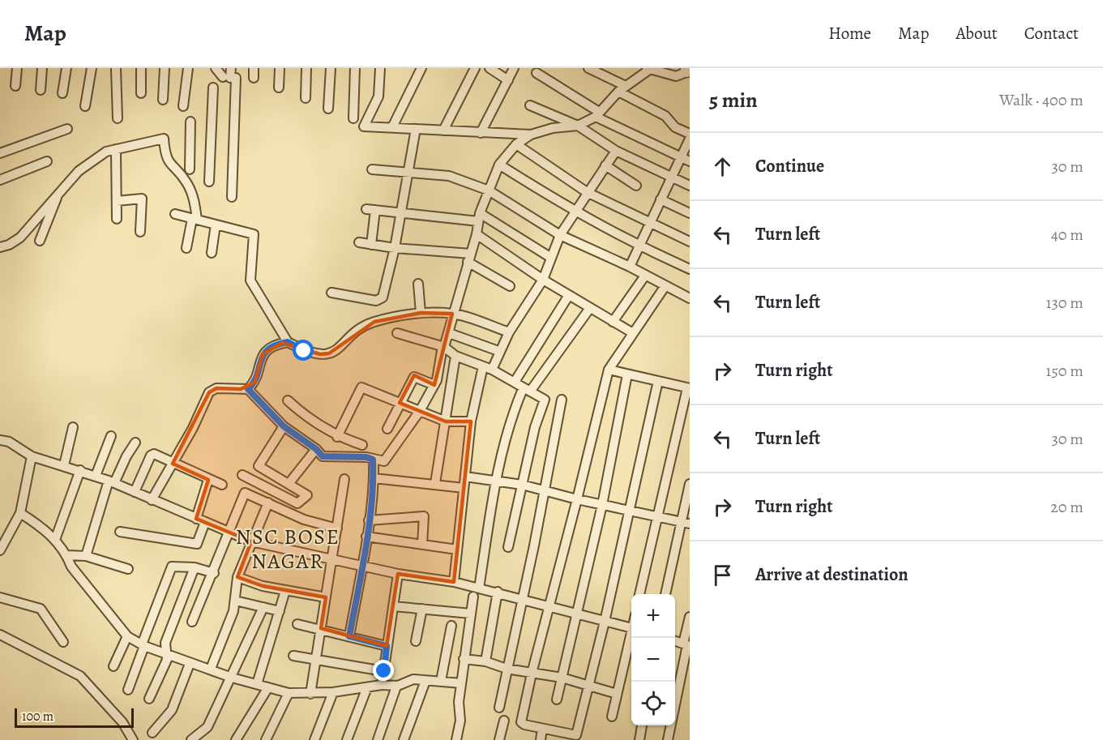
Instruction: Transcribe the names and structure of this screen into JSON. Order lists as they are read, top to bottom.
{
  "districts": ["NSC BOSE NAGAR"],
  "scale_bar": "100 m",
  "page": {
    "header": "Map",
    "nav": [
      "Home",
      "Map",
      "About",
      "Contact"
    ],
    "heading": ["5 min", "Walk · 400 m"],
    "list": [
      ["Continue", "30 m"],
      ["Turn left", "40 m"],
      ["Turn left", "130 m"],
      ["Turn right", "150 m"],
      ["Turn left", "30 m"],
      ["Turn right", "20 m"],
      "Arrive at destination"
    ],
    "map_buttons": ["+", "−"],
    "scale": "100 m"
  }
}
